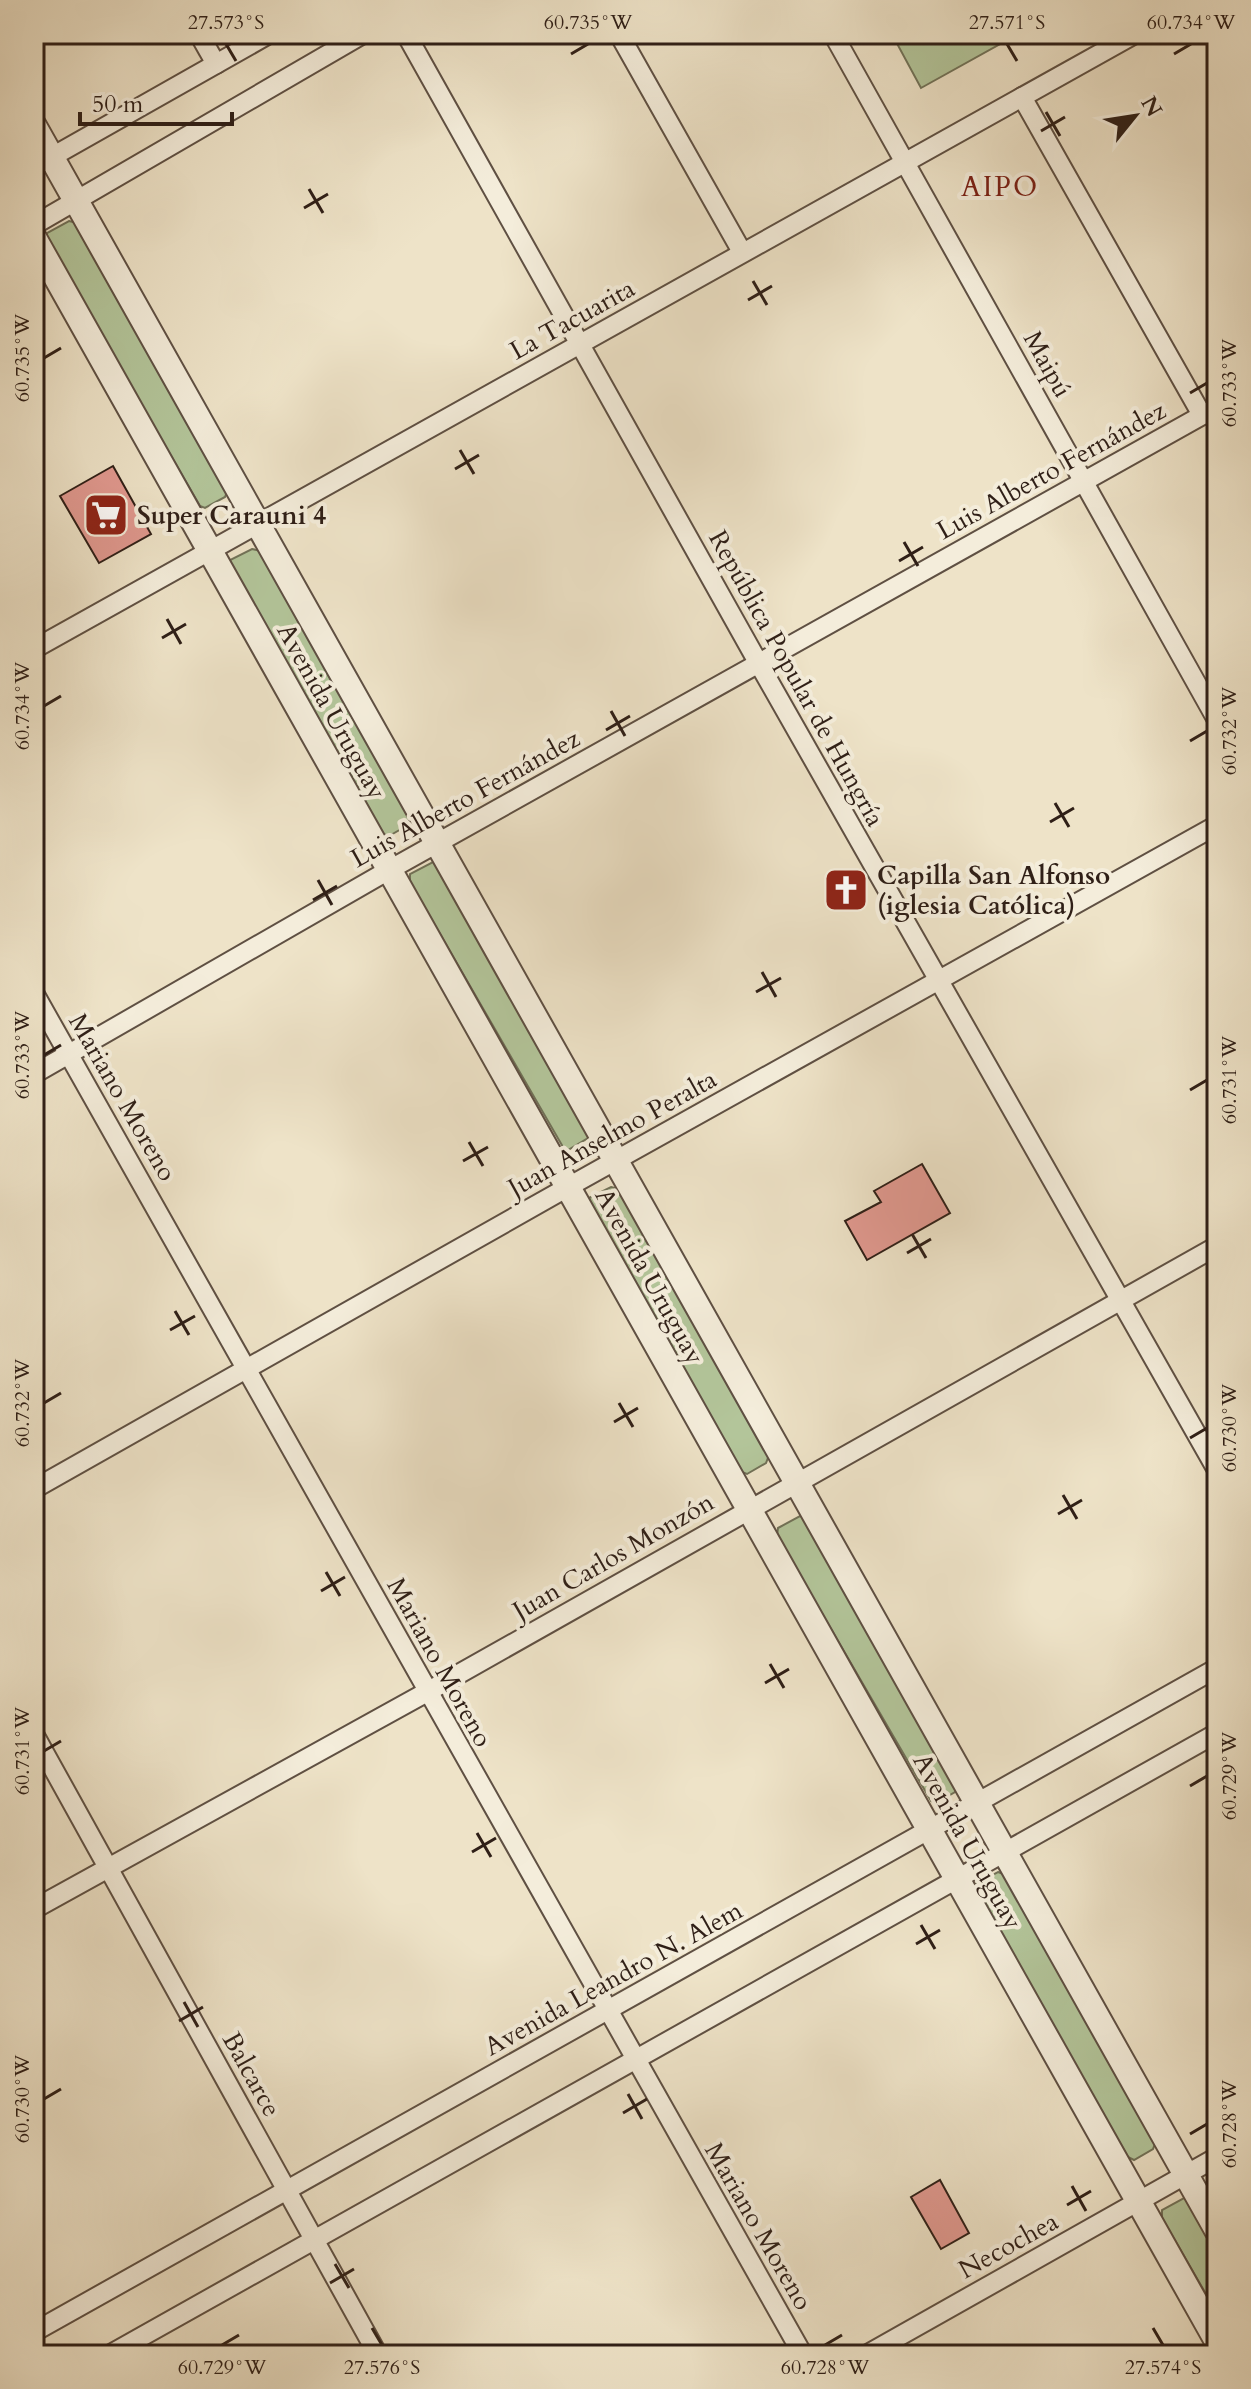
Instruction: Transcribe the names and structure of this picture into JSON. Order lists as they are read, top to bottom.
{
  "streets": {
    "street": [
      "La Tacuarita",
      "Maipú",
      "Luis Alberto Fernández",
      "República Popular de Hungría",
      "Avenida Uruguay",
      "Mariano Moreno",
      "Juan Anselmo Peralta",
      "Juan Carlos Monzón",
      "Avenida Leandro N. Alem",
      "Balcarce",
      "Necochea"
    ]
  },
  "crossings": [
    ["La Tacuarita", "Maipú"],
    ["La Tacuarita", "República Popular de Hungría"],
    ["La Tacuarita", "Avenida Uruguay"],
    ["Maipú", "Luis Alberto Fernández"],
    ["Luis Alberto Fernández", "República Popular de Hungría"],
    ["Luis Alberto Fernández", "Avenida Uruguay"],
    ["Luis Alberto Fernández", "Mariano Moreno"],
    ["República Popular de Hungría", "Juan Anselmo Peralta"],
    ["República Popular de Hungría", "Juan Carlos Monzón"],
    ["Avenida Uruguay", "Juan Anselmo Peralta"],
    ["Avenida Uruguay", "Juan Carlos Monzón"],
    ["Avenida Uruguay", "Avenida Leandro N. Alem"],
    ["Avenida Uruguay", "Necochea"],
    ["Mariano Moreno", "Juan Anselmo Peralta"],
    ["Mariano Moreno", "Juan Carlos Monzón"],
    ["Mariano Moreno", "Avenida Leandro N. Alem"],
    ["Juan Carlos Monzón", "Balcarce"],
    ["Avenida Leandro N. Alem", "Balcarce"]
  ],
  "districts": ["AIPO"],
  "places": {
    "supermarket": ["Super Carauni 4"],
    "church": ["Capilla San Alfonso (iglesia Católica)"]
  },
  "scale_bar": "50 m",
  "north": "top right",
  "coordinates": [
    "27.573°S",
    "60.735°W",
    "27.571°S",
    "60.734°W",
    "60.733°W",
    "60.732°W",
    "60.731°W",
    "60.730°W",
    "60.729°W",
    "60.728°W",
    "27.576°S",
    "27.574°S"
  ]
}
